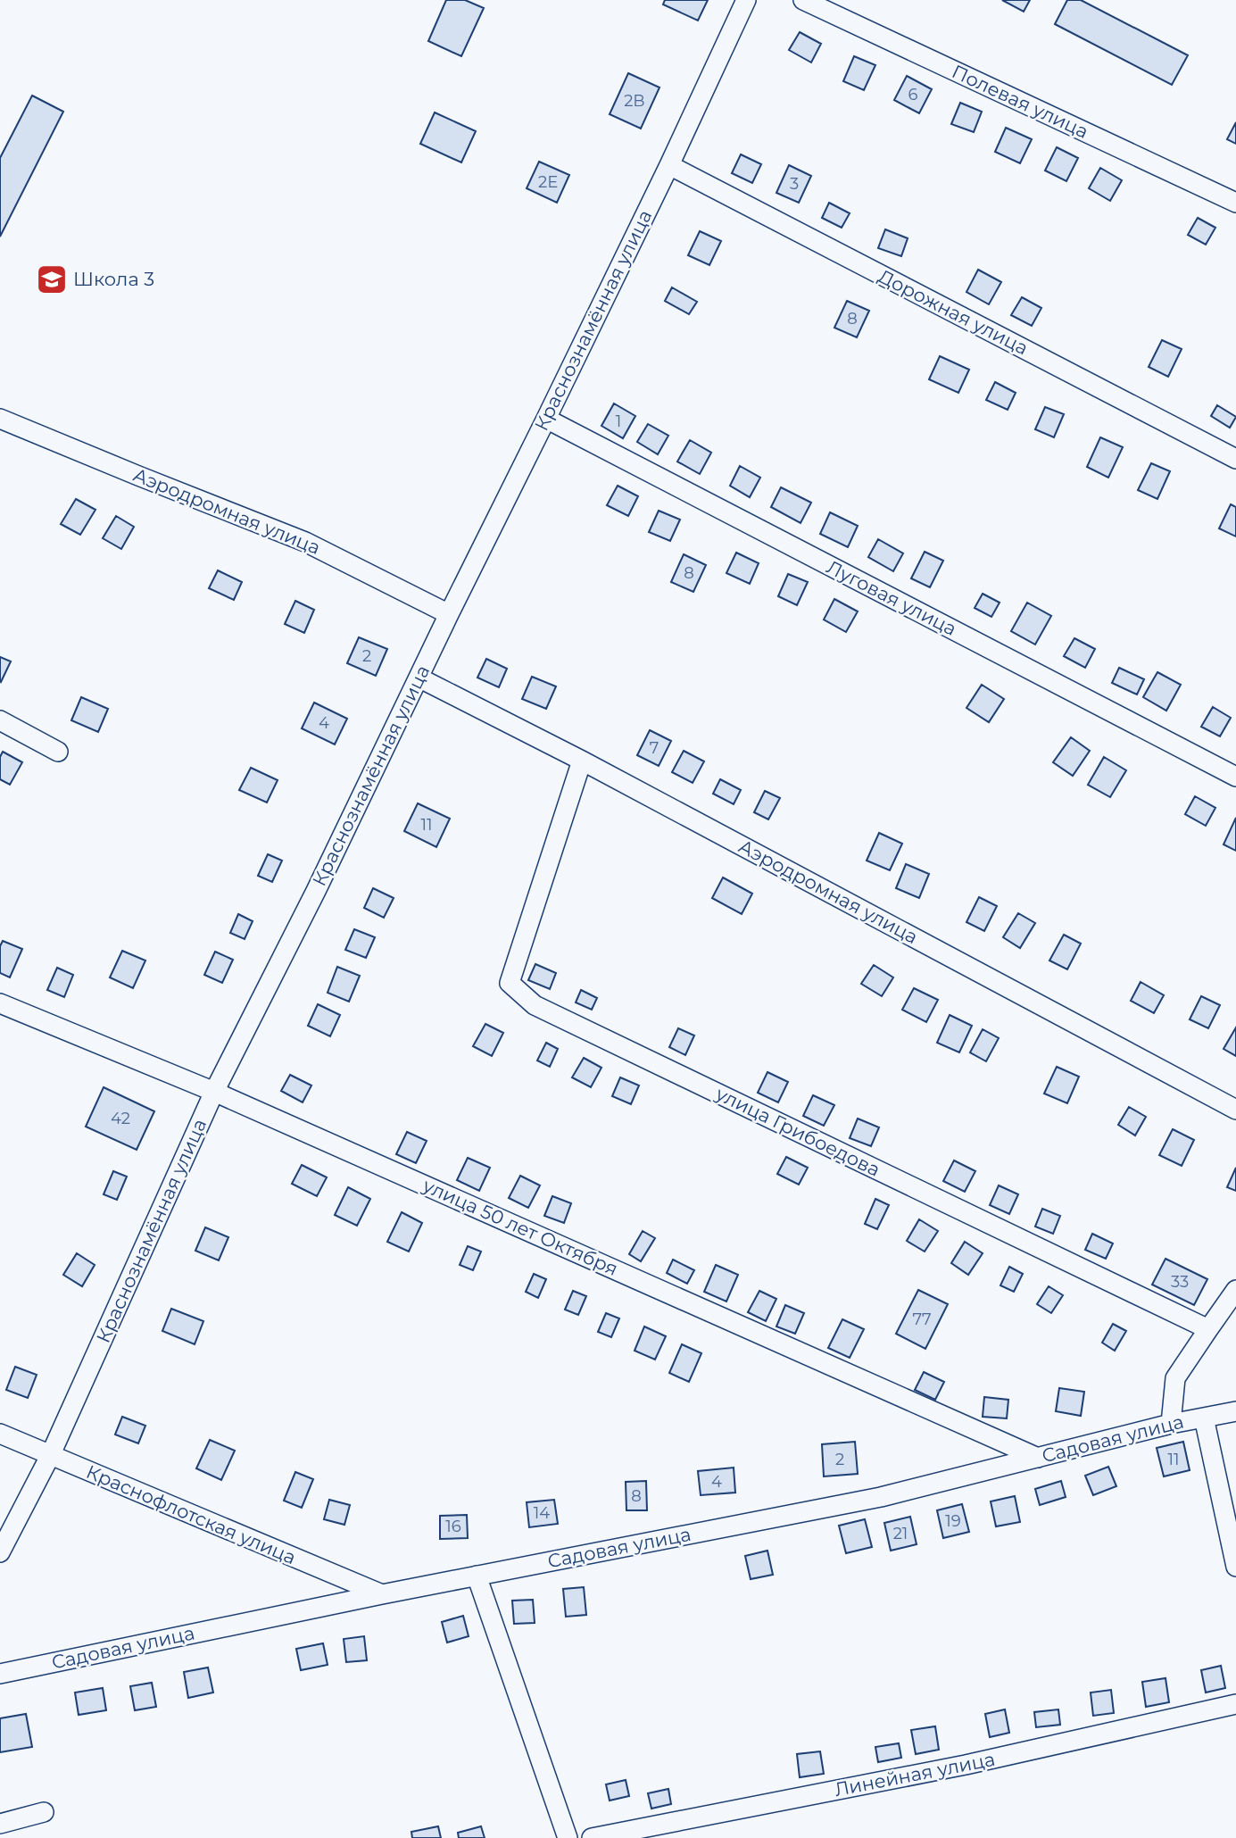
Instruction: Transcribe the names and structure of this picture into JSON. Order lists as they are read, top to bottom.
{
  "streets": {
    "street": [
      "Полевая улица",
      "Дорожная улица",
      "Краснознамённая улица",
      "Аэродромная улица",
      "Луговая улица",
      "улица Грибоедова",
      "улица 50 лет Октября",
      "Садовая улица",
      "Краснофлотская улица",
      "Линейная улица"
    ]
  },
  "crossings": [
    ["Дорожная улица", "Краснознамённая улица"],
    ["Краснознамённая улица", "Аэродромная улица"],
    ["Краснознамённая улица", "Луговая улица"],
    ["Краснознамённая улица", "улица 50 лет Октября"],
    ["Краснознамённая улица", "Краснофлотская улица"],
    ["Аэродромная улица", "улица Грибоедова"],
    ["улица 50 лет Октября", "Садовая улица"],
    ["Садовая улица", "Краснофлотская улица"]
  ],
  "places": {
    "school or university": ["Школа 3"]
  },
  "house_numbers": [
    "6",
    "2В",
    "2Е",
    "3",
    "8",
    "1",
    "8",
    "2",
    "4",
    "7",
    "11",
    "42",
    "33",
    "77",
    "2",
    "11",
    "4",
    "8",
    "14",
    "19",
    "16",
    "21"
  ]
}
